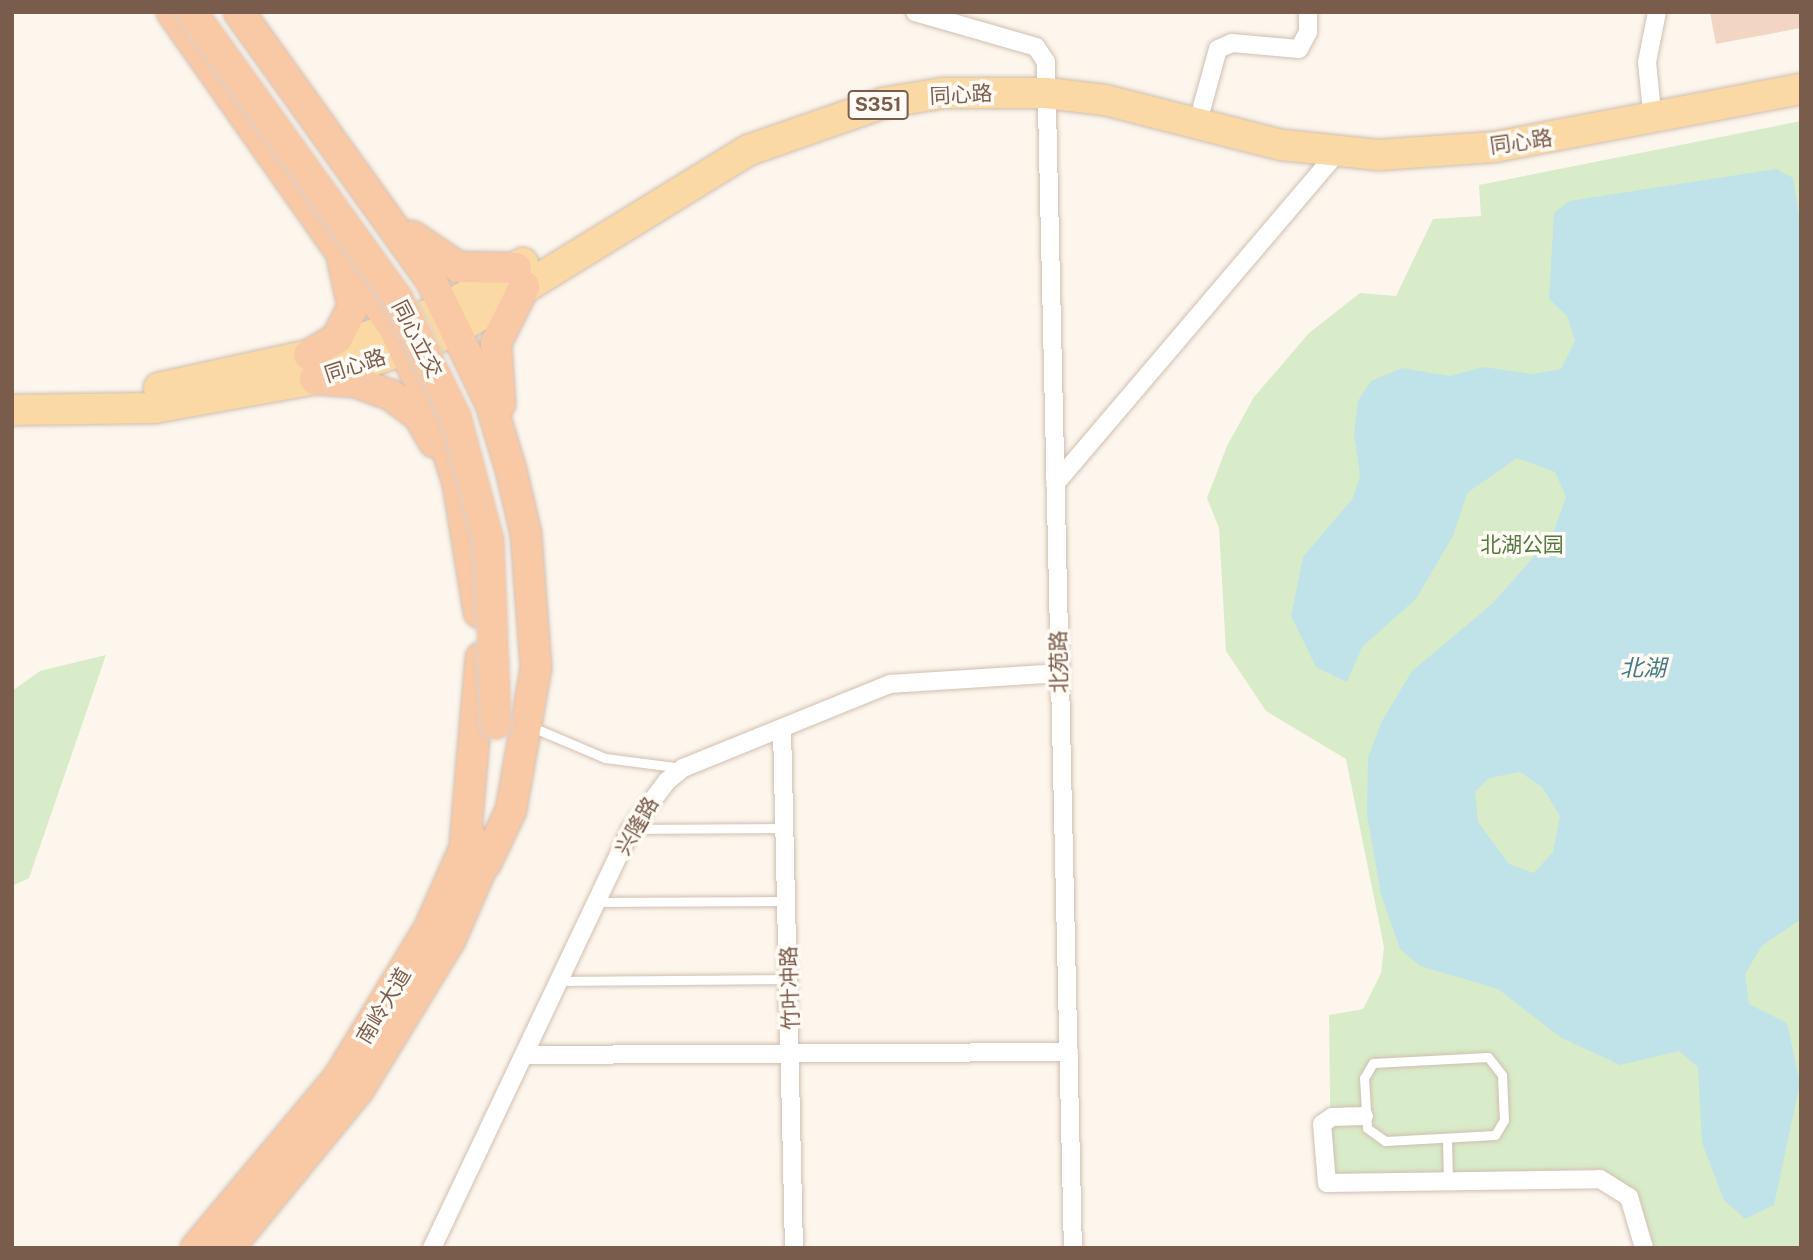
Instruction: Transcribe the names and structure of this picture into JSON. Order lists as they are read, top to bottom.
{
  "streets": {
    "highway": ["同心立交", "南岭大道"],
    "main road": ["同心路", "S351"],
    "street": ["北苑路", "兴隆路", "竹叶冲路"]
  },
  "crossings": [
    ["同心路", "北苑路"],
    ["同心立交", "南岭大道"],
    ["北苑路", "兴隆路"],
    ["兴隆路", "竹叶冲路"]
  ],
  "water": ["北湖"],
  "parks": ["北湖公园"]
}
